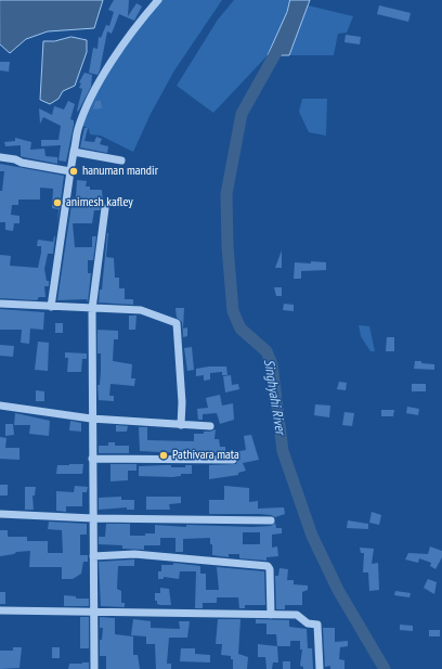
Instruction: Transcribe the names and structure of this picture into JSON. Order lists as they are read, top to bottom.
{
  "water": ["Singhyahi River"],
  "places": ["hanuman mandir", "animesh kafley", "Pathivara mata"]
}
